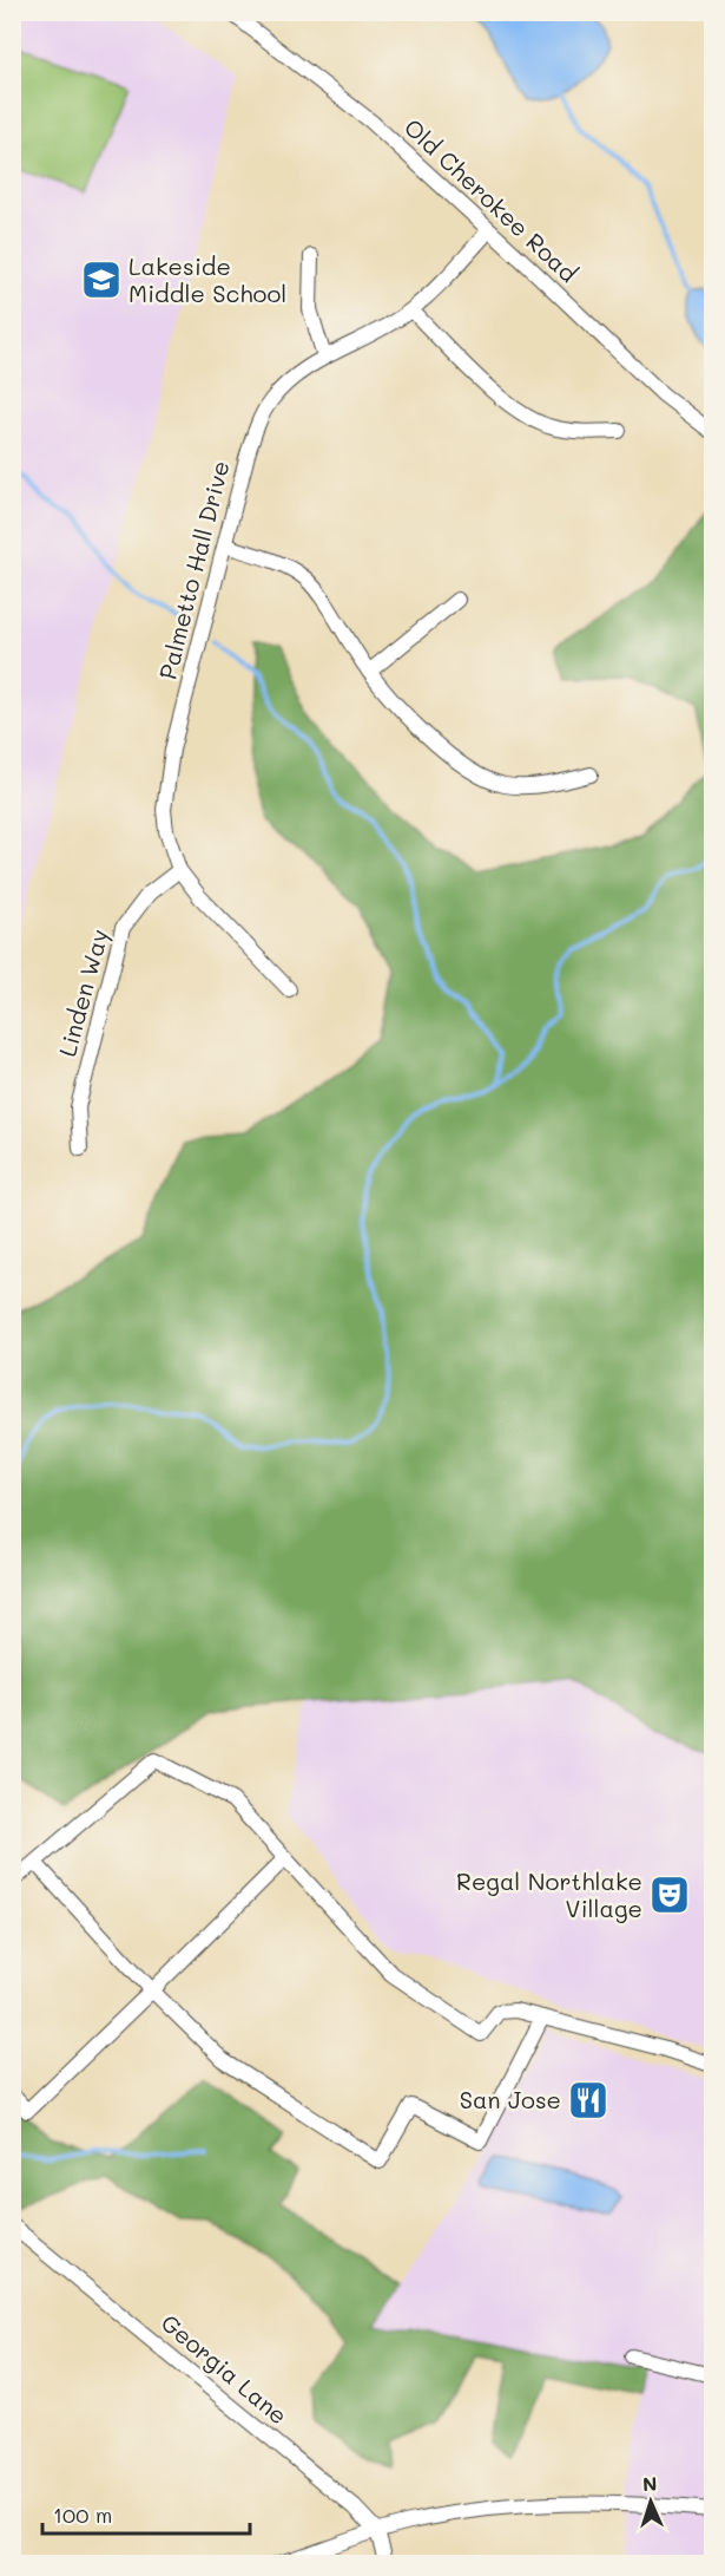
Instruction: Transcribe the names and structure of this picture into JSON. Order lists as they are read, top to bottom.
{
  "streets": {
    "street": [
      "Old Cherokee Road",
      "Palmetto Hall Drive",
      "Linden Way",
      "Georgia Lane"
    ]
  },
  "crossings": [
    ["Old Cherokee Road", "Palmetto Hall Drive"],
    ["Palmetto Hall Drive", "Linden Way"]
  ],
  "places": {
    "school or university": ["Lakeside Middle School"],
    "theatre": ["Regal Northlake Village"],
    "restaurant": ["San Jose"]
  },
  "scale_bar": "100 m",
  "north": "top"
}
